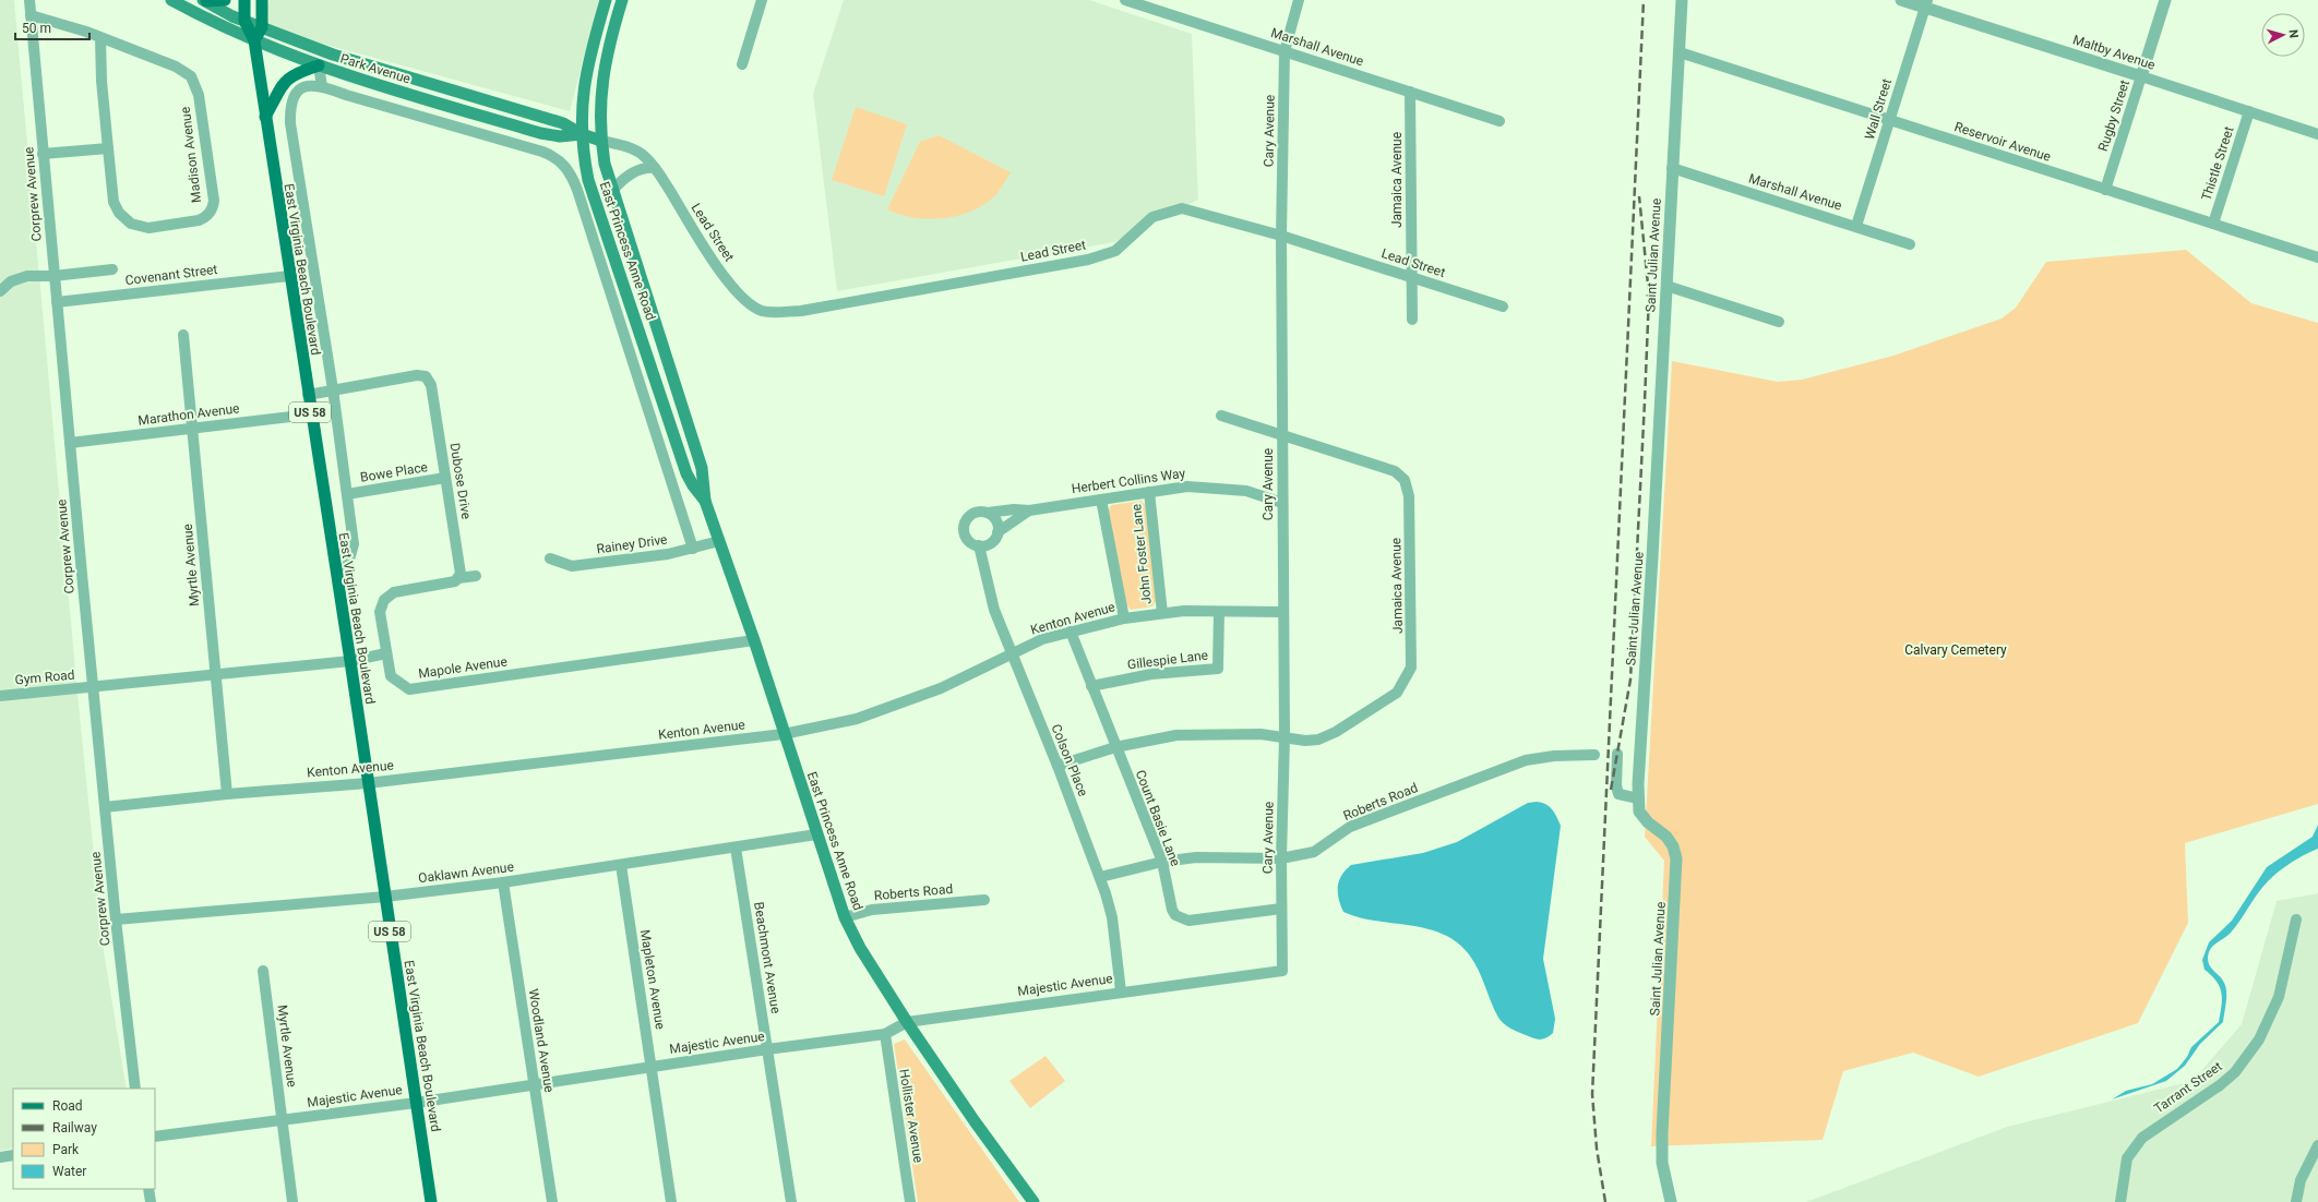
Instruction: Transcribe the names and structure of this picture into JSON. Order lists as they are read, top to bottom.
{
  "streets": {
    "main road": [
      "Park Avenue",
      "East Princess Anne Road",
      "East Virginia Beach Boulevard",
      "US 58"
    ],
    "street": [
      "Marshall Avenue",
      "Maltby Avenue",
      "Wall Street",
      "Rugby Street",
      "Cary Avenue",
      "Reservoir Avenue",
      "Madison Avenue",
      "Thistle Street",
      "Jamaica Avenue",
      "Corprew Avenue",
      "Lead Street",
      "Saint Julian Avenue",
      "Covenant Street",
      "Marathon Avenue",
      "Bowe Place",
      "Dubose Drive",
      "Herbert Collins Way",
      "Rainey Drive",
      "John Foster Lane",
      "Myrtle Avenue",
      "Kenton Avenue",
      "Gillespie Lane",
      "Mapole Avenue",
      "Gym Road",
      "Colson Place",
      "Roberts Road",
      "Count Basie Lane",
      "Oaklawn Avenue",
      "Beachmont Avenue",
      "Mapleton Avenue",
      "Majestic Avenue",
      "Woodland Avenue",
      "Tarrant Street",
      "Hollister Avenue"
    ]
  },
  "crossings": [
    ["Marshall Avenue", "Wall Street"],
    ["Marshall Avenue", "Cary Avenue"],
    ["Marshall Avenue", "Jamaica Avenue"],
    ["Marshall Avenue", "Saint Julian Avenue"],
    ["Maltby Avenue", "Wall Street"],
    ["Maltby Avenue", "Rugby Street"],
    ["Maltby Avenue", "Thistle Street"],
    ["Park Avenue", "Lead Street"],
    ["Park Avenue", "East Princess Anne Road"],
    ["Park Avenue", "East Virginia Beach Boulevard"],
    ["Wall Street", "Reservoir Avenue"],
    ["Rugby Street", "Reservoir Avenue"],
    ["Cary Avenue", "Jamaica Avenue"],
    ["Cary Avenue", "Lead Street"],
    ["Cary Avenue", "Herbert Collins Way"],
    ["Cary Avenue", "Kenton Avenue"],
    ["Cary Avenue", "Roberts Road"],
    ["Cary Avenue", "Count Basie Lane"],
    ["Cary Avenue", "Majestic Avenue"],
    ["Reservoir Avenue", "Thistle Street"],
    ["Reservoir Avenue", "Saint Julian Avenue"],
    ["Madison Avenue", "Corprew Avenue"],
    ["Jamaica Avenue", "Lead Street"],
    ["Jamaica Avenue", "Colson Place"],
    ["Jamaica Avenue", "Count Basie Lane"],
    ["Corprew Avenue", "Covenant Street"],
    ["Corprew Avenue", "Marathon Avenue"],
    ["Corprew Avenue", "Kenton Avenue"],
    ["Corprew Avenue", "Gym Road"],
    ["Corprew Avenue", "Oaklawn Avenue"],
    ["Lead Street", "East Princess Anne Road"],
    ["East Princess Anne Road", "Rainey Drive"],
    ["East Princess Anne Road", "Kenton Avenue"],
    ["East Princess Anne Road", "Mapole Avenue"],
    ["East Princess Anne Road", "Roberts Road"],
    ["East Princess Anne Road", "Oaklawn Avenue"],
    ["East Princess Anne Road", "Majestic Avenue"],
    ["East Virginia Beach Boulevard", "Covenant Street"],
    ["East Virginia Beach Boulevard", "Marathon Avenue"],
    ["East Virginia Beach Boulevard", "Dubose Drive"],
    ["East Virginia Beach Boulevard", "Kenton Avenue"],
    ["East Virginia Beach Boulevard", "Oaklawn Avenue"],
    ["East Virginia Beach Boulevard", "Majestic Avenue"],
    ["Marathon Avenue", "Myrtle Avenue"],
    ["Bowe Place", "Dubose Drive"],
    ["Herbert Collins Way", "John Foster Lane"],
    ["Herbert Collins Way", "Kenton Avenue"],
    ["Herbert Collins Way", "Colson Place"],
    ["John Foster Lane", "Kenton Avenue"],
    ["Myrtle Avenue", "Kenton Avenue"],
    ["Myrtle Avenue", "Majestic Avenue"],
    ["Kenton Avenue", "Gillespie Lane"],
    ["Kenton Avenue", "Colson Place"],
    ["Kenton Avenue", "Count Basie Lane"],
    ["Gillespie Lane", "Count Basie Lane"],
    ["Colson Place", "Roberts Road"],
    ["Colson Place", "Majestic Avenue"],
    ["Roberts Road", "Count Basie Lane"],
    ["Oaklawn Avenue", "Beachmont Avenue"],
    ["Oaklawn Avenue", "Mapleton Avenue"],
    ["Oaklawn Avenue", "Woodland Avenue"],
    ["Beachmont Avenue", "Majestic Avenue"],
    ["Mapleton Avenue", "Majestic Avenue"],
    ["Majestic Avenue", "Woodland Avenue"],
    ["Majestic Avenue", "Hollister Avenue"]
  ],
  "parks": ["Calvary Cemetery"],
  "legend": [
    "Road",
    "Railway",
    "Park",
    "Water"
  ],
  "scale_bar": "50 m",
  "north": "right"
}
